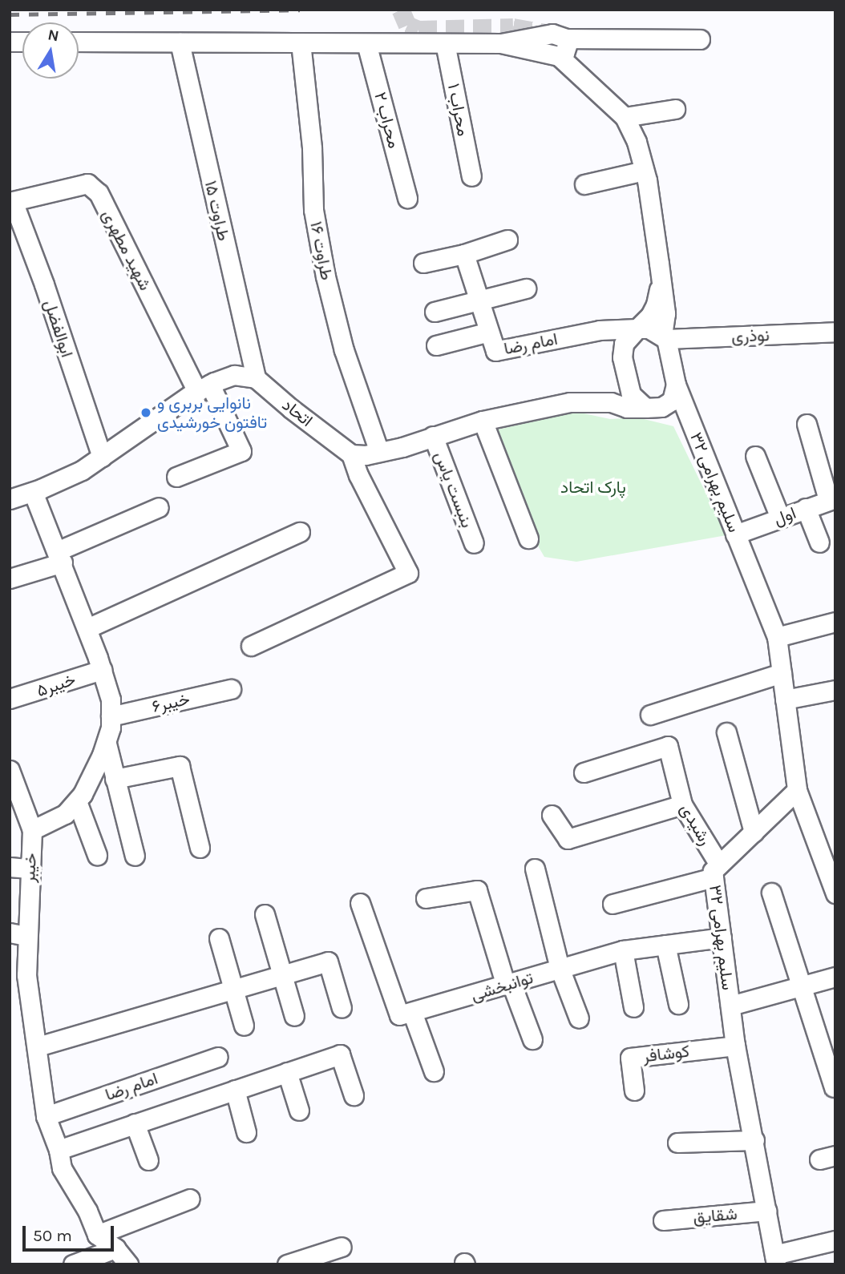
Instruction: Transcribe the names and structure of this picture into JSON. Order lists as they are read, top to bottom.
{
  "streets": {
    "street": [
      "محراب ۱",
      "محراب ۲",
      "طراوت ۱۵",
      "شهید مطهری",
      "طراوت ۱۶",
      "ابوالفضل",
      "نوذری",
      "امام رضا",
      "اتحاد",
      "سلیم بهرامی ۳۲",
      "بنبست یاس",
      "اول",
      "خیبر۵",
      "خیبر۶",
      "رشیدی",
      "خیبر",
      "توانبخشی",
      "کوشافر",
      "شقایق"
    ]
  },
  "crossings": [
    ["طراوت ۱۵", "اتحاد"],
    ["شهید مطهری", "ابوالفضل"],
    ["نوذری", "امام رضا"],
    ["نوذری", "سلیم بهرامی ۳۲"],
    ["امام رضا", "سلیم بهرامی ۳۲"],
    ["امام رضا", "خیبر"],
    ["سلیم بهرامی ۳۲", "اول"],
    ["سلیم بهرامی ۳۲", "رشیدی"],
    ["سلیم بهرامی ۳۲", "توانبخشی"],
    ["سلیم بهرامی ۳۲", "کوشافر"],
    ["سلیم بهرامی ۳۲", "شقایق"],
    ["خیبر۵", "خیبر"],
    ["خیبر۶", "خیبر"]
  ],
  "parks": ["پارک اتحاد"],
  "places": ["نانوایی بربری و تافتون خورشیدی"],
  "scale_bar": "50 m",
  "north": "top"
}
